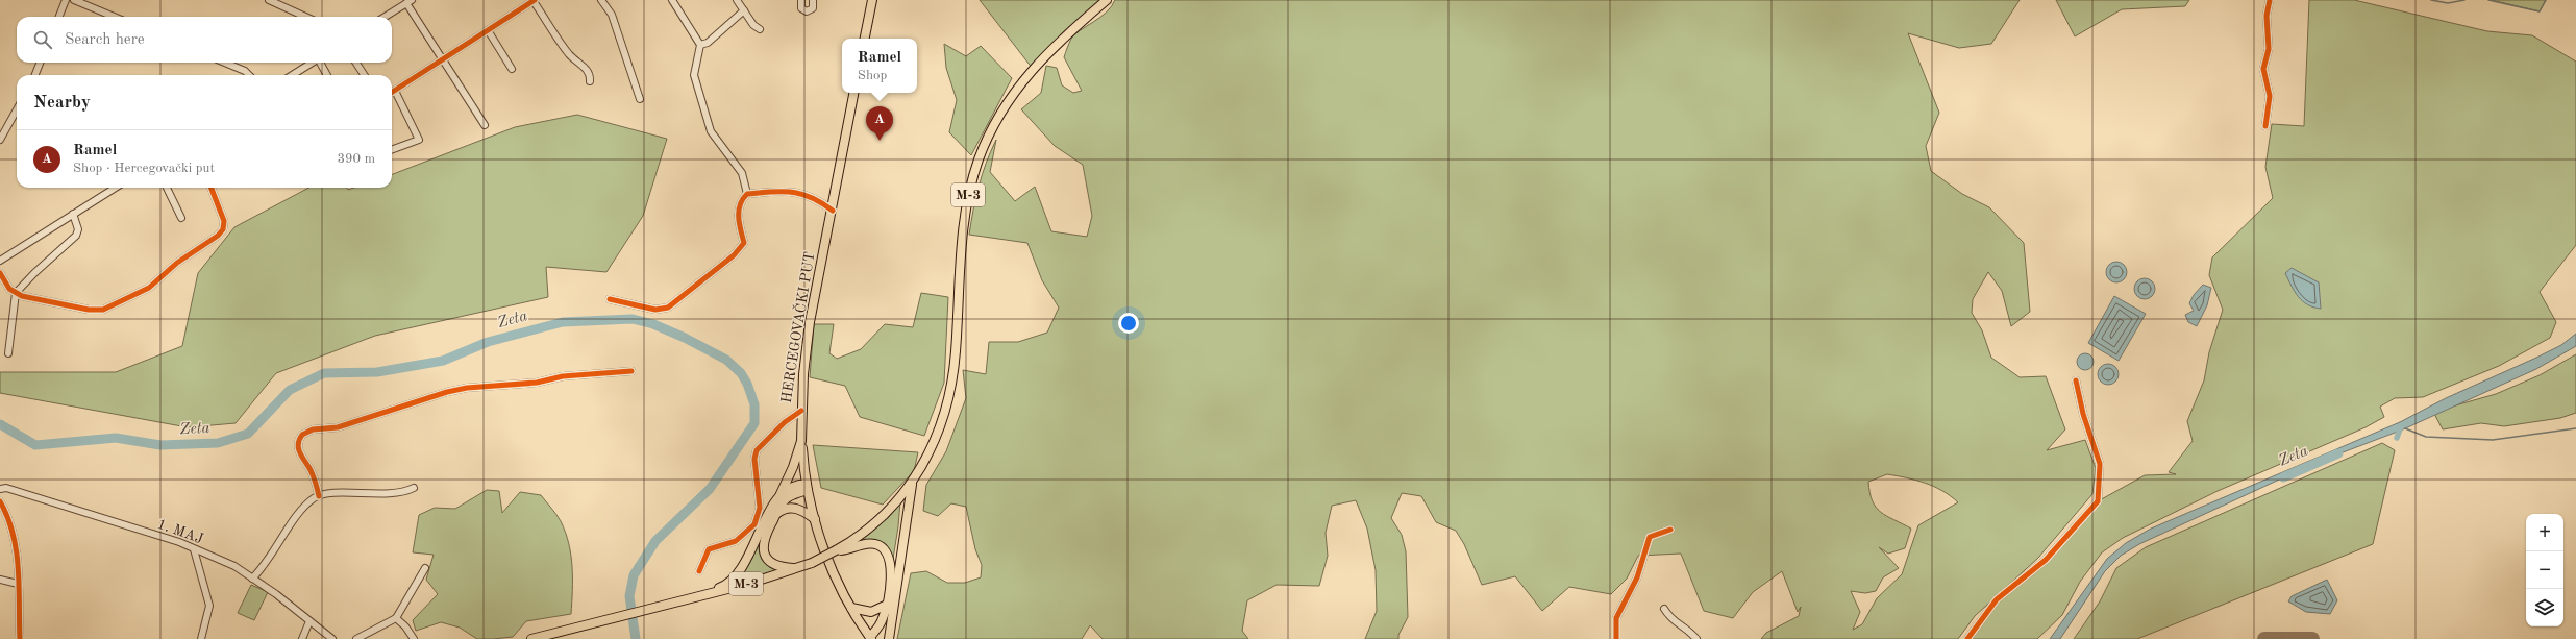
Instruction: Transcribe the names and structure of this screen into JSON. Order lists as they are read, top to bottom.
{
  "streets": {
    "main road": ["M-3", "HERCEGOVAČKI PUT"],
    "street": ["1. MAJ"]
  },
  "water": ["Zeta"],
  "page": {
    "search": "Search here",
    "popup": ["Ramel", "Shop"],
    "heading": "Nearby",
    "pins": "A",
    "list": [
      {
        "mark": "A",
        "name": "Ramel",
        "note": "Shop · Hercegovački put",
        "value": "390 m"
      }
    ],
    "map_buttons": ["+", "−"]
  }
}
